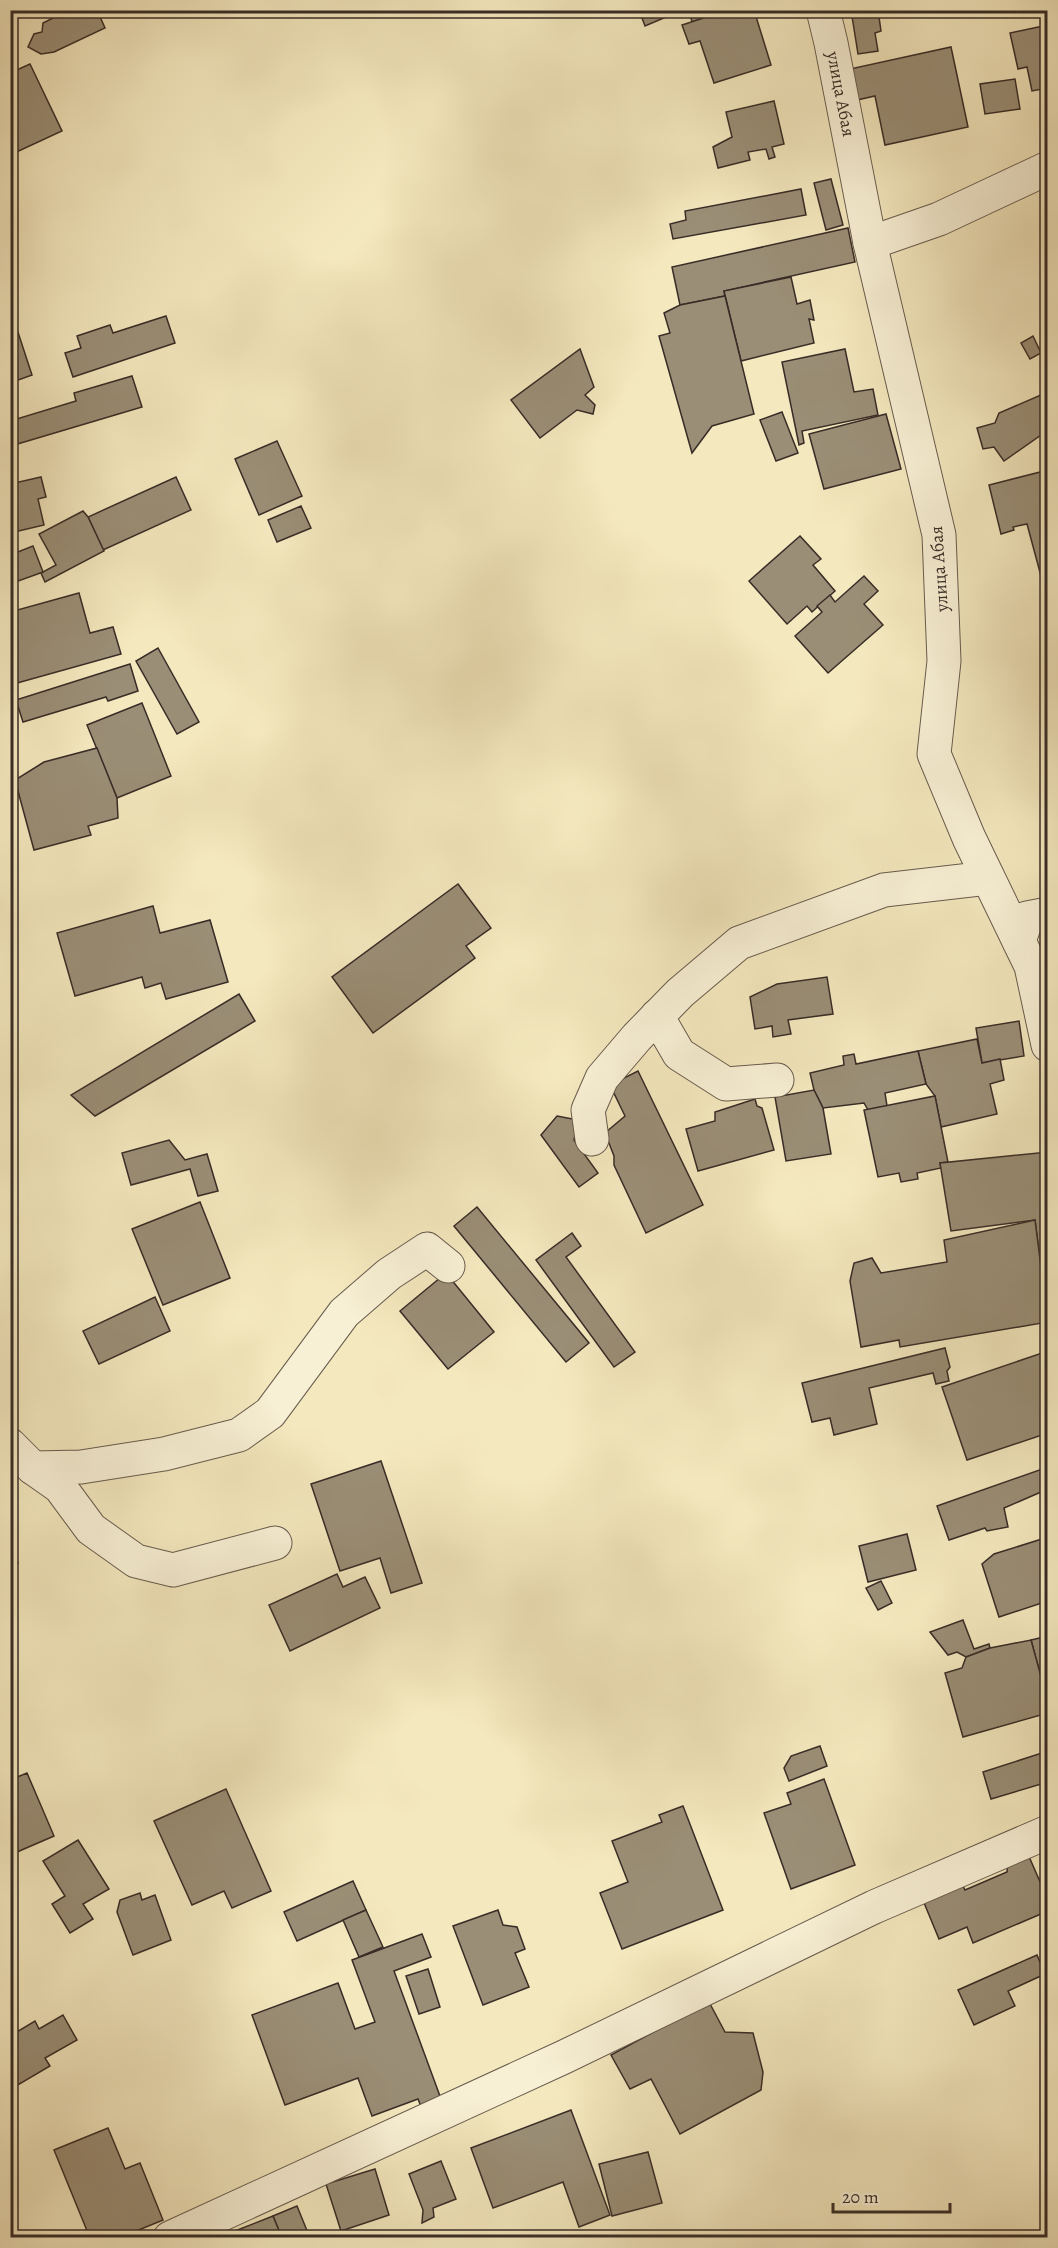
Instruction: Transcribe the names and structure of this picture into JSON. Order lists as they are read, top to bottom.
{
  "streets": {
    "street": ["улица Абая"]
  },
  "scale_bar": "20 m"
}
